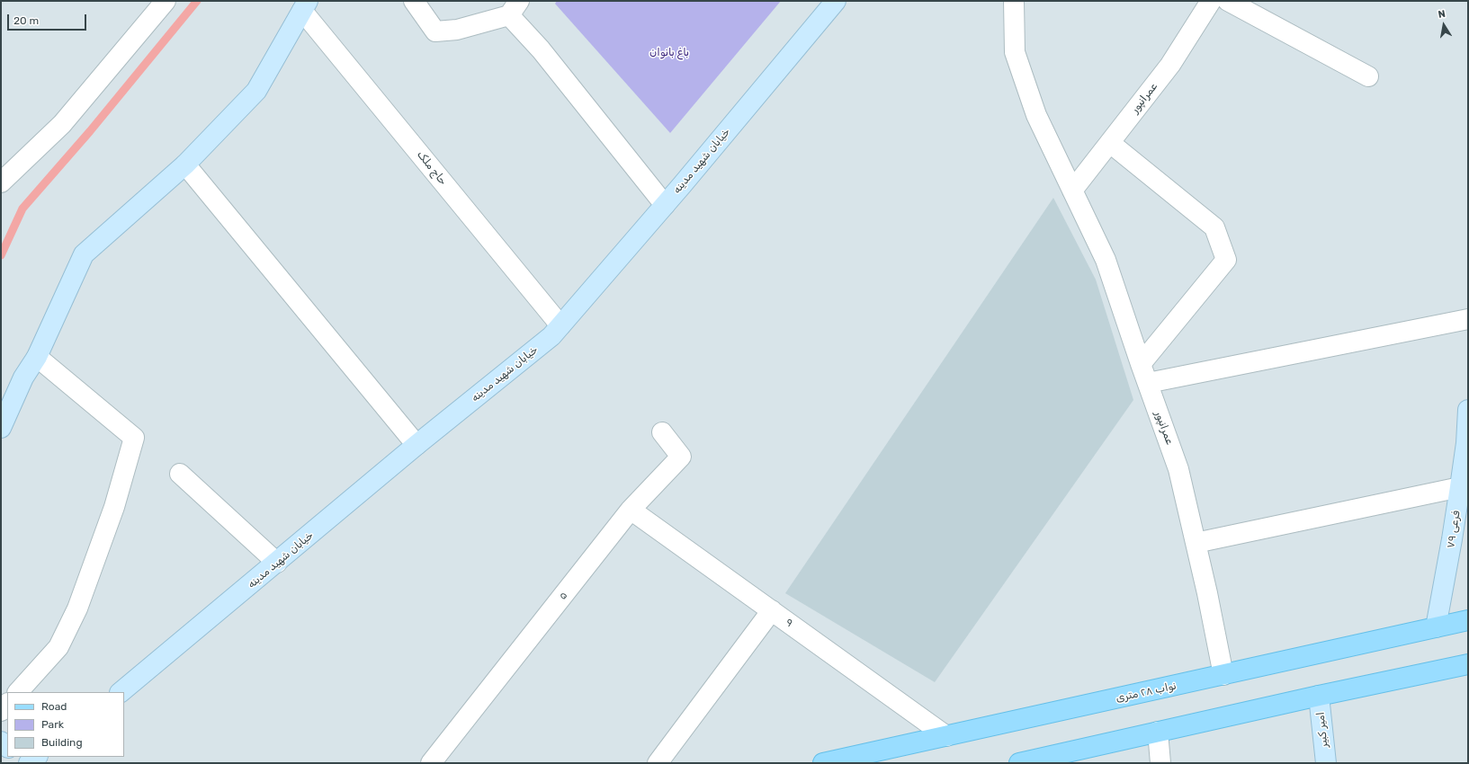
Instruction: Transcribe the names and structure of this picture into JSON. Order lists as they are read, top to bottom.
{
  "streets": {
    "main road": ["نواب ۲۸ متری"],
    "street": [
      "عمرانپور",
      "خیابان شهید مدینه",
      "حاج ملک",
      "فرعی ۷۹",
      "۵",
      "۹",
      "امیر کبیر"
    ]
  },
  "crossings": [
    ["عمرانپور", "نواب ۲۸ متری"],
    ["خیابان شهید مدینه", "حاج ملک"],
    ["فرعی ۷۹", "نواب ۲۸ متری"],
    ["۵", "۹"],
    ["۹", "نواب ۲۸ متری"]
  ],
  "parks": ["باغ بانوان"],
  "legend": ["Road", "Park", "Building"],
  "scale_bar": "20 m",
  "north": "top"
}
